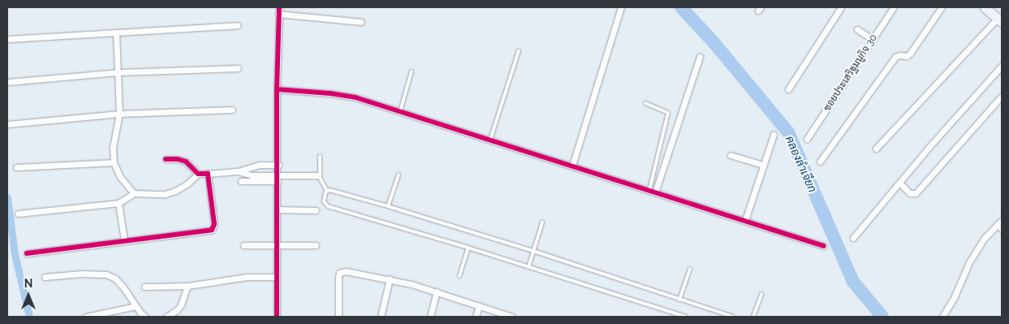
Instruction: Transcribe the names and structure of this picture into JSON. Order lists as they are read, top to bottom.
{
  "streets": {
    "street": ["ซอยประเสริฐมนูกิจ 30"]
  },
  "water": ["คลองลำเจียก"],
  "north": "top"
}
